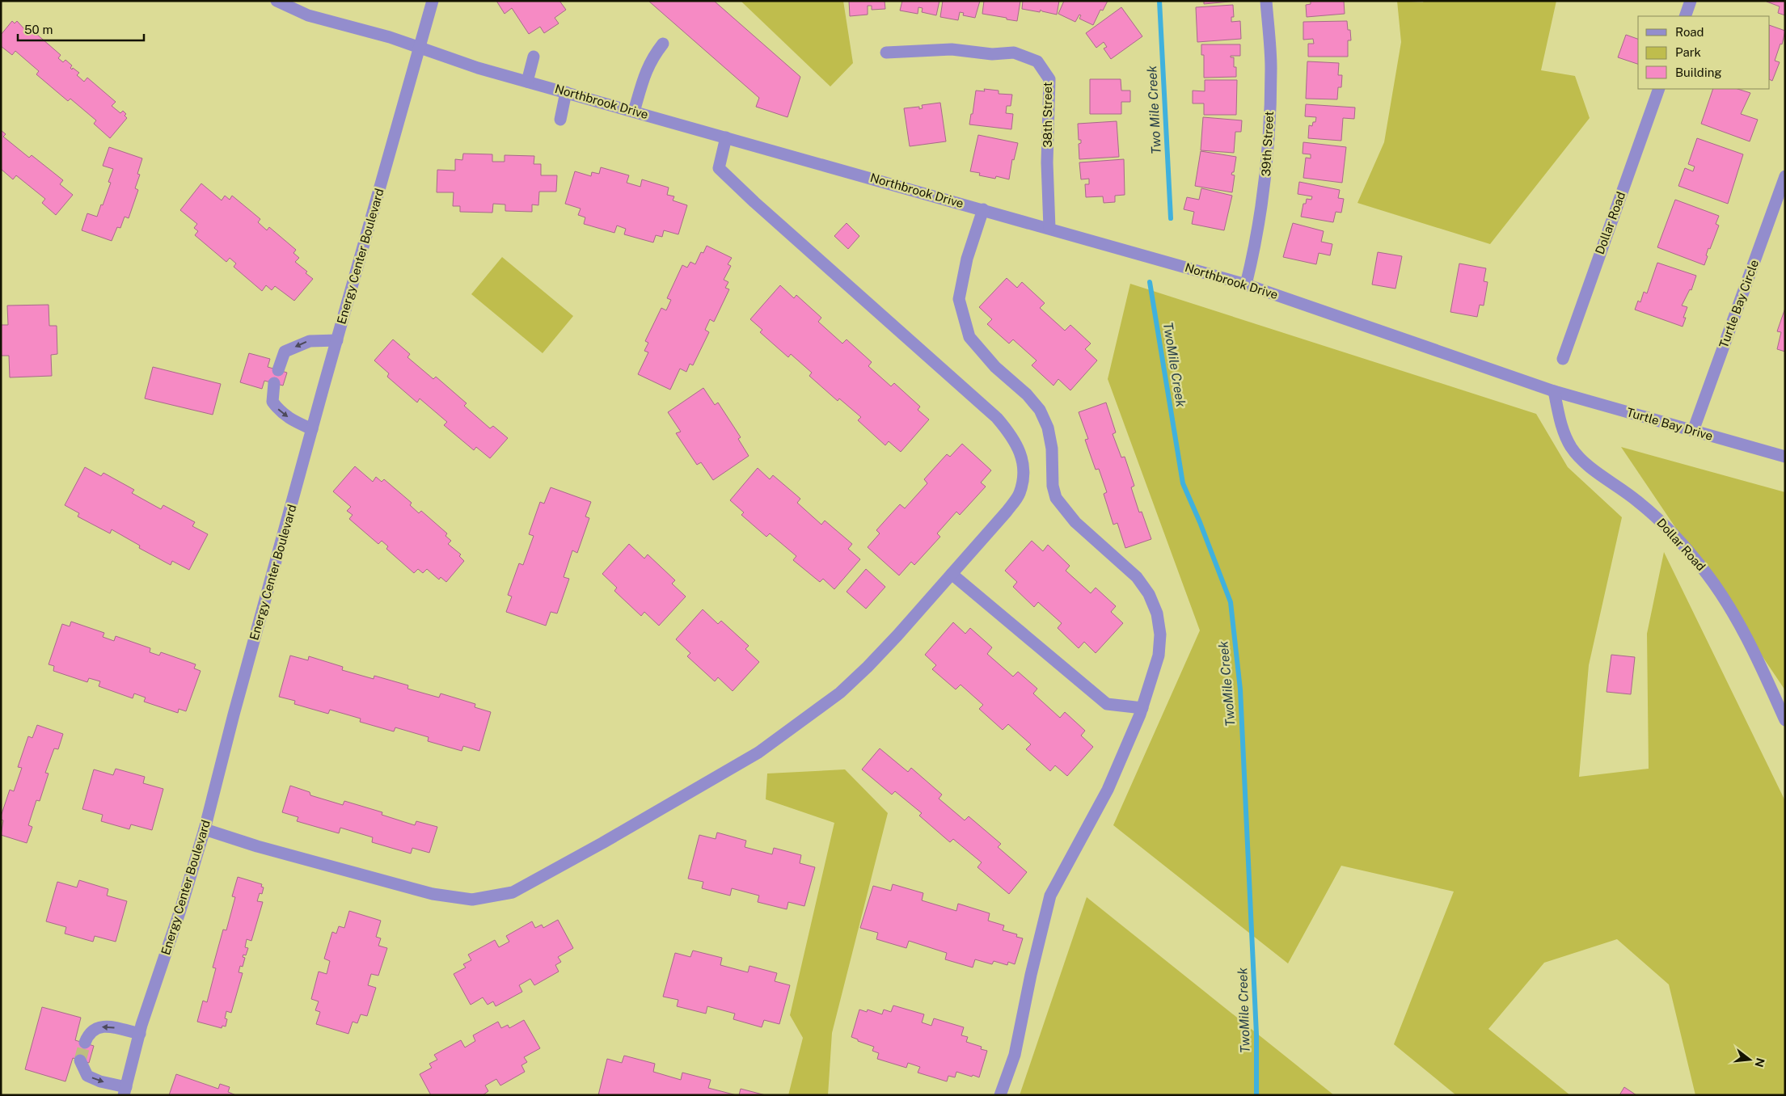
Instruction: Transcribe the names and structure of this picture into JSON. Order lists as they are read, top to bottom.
{
  "streets": {
    "street": [
      "Northbrook Drive",
      "38th Street",
      "39th Street",
      "Dollar Road",
      "Energy Center Boulevard",
      "Turtle Bay Circle",
      "Turtle Bay Drive"
    ]
  },
  "crossings": [
    ["Northbrook Drive", "38th Street"],
    ["Northbrook Drive", "39th Street"],
    ["Northbrook Drive", "Dollar Road"],
    ["Northbrook Drive", "Energy Center Boulevard"],
    ["Northbrook Drive", "Turtle Bay Drive"],
    ["Dollar Road", "Turtle Bay Drive"],
    ["Turtle Bay Circle", "Turtle Bay Drive"]
  ],
  "water": ["Two Mile Creek", "TwoMile Creek"],
  "legend": ["Road", "Park", "Building"],
  "scale_bar": "50 m",
  "north": "right"
}
